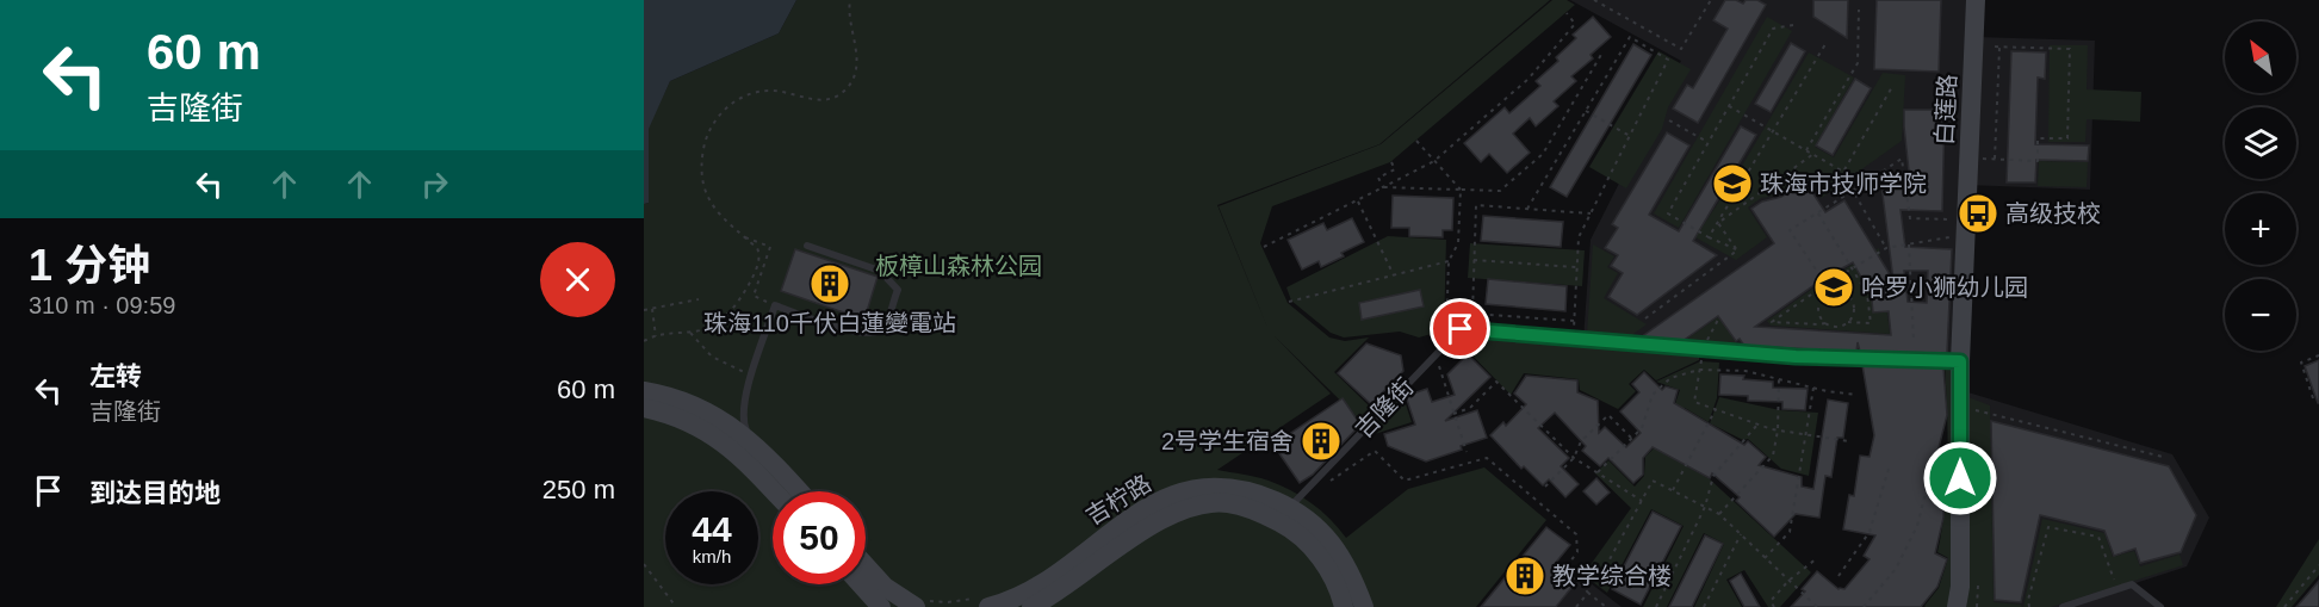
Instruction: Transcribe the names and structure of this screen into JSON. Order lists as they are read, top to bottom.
{
  "streets": {
    "main road": ["白莲路", "吉柠路"],
    "lane": ["吉隆街"]
  },
  "crossings": [
    ["白莲路", "吉隆街"],
    ["吉隆街", "吉柠路"]
  ],
  "parks": ["板樟山森林公园"],
  "places": {
    "school or university": ["珠海市技师学院", "哈罗小狮幼儿园"],
    "bus stop": ["高级技校"],
    "building": ["珠海110千伏白蓮變電站", "2号学生宿舍", "教学综合楼"]
  },
  "north": "top left",
  "page": {
    "turn": ["60 m", "吉隆街"],
    "map_buttons": ["+", "−"],
    "heading": ["1 分钟", "310 m · 09:59"],
    "list": [
      {
        "name": "左转",
        "note": "吉隆街",
        "value": "60 m"
      },
      {
        "name": "到达目的地",
        "value": "250 m"
      }
    ],
    "speed": "44 km/h",
    "limit": "50"
  }
}
